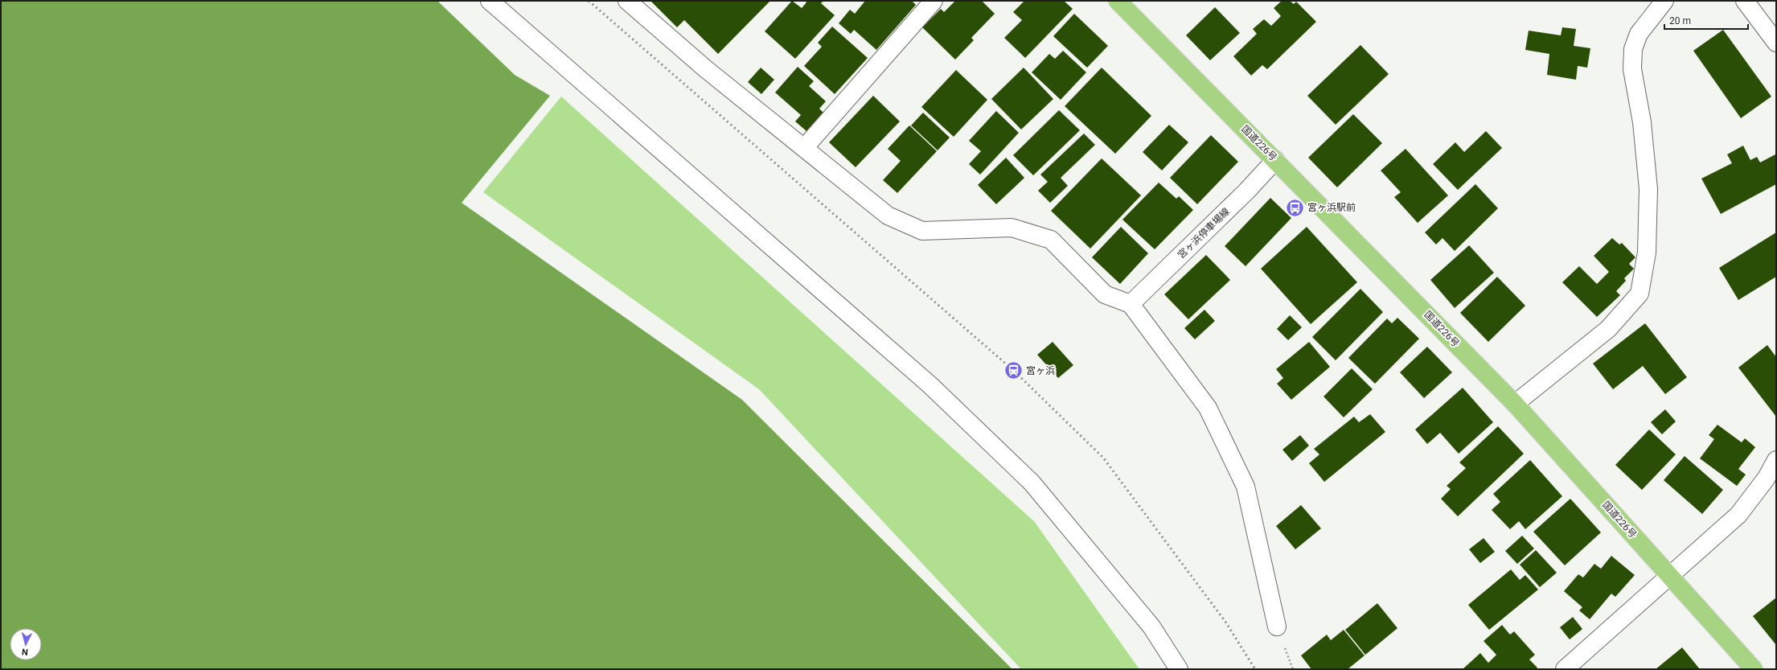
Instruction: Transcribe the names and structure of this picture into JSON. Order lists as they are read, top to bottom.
{
  "streets": {
    "highway": ["国道226号"],
    "street": ["宮ヶ浜停車場線"]
  },
  "crossings": [
    ["国道226号", "宮ヶ浜停車場線"]
  ],
  "places": {
    "bus stop": ["宮ヶ浜駅前"],
    "station": ["宮ヶ浜"]
  },
  "scale_bar": "20 m",
  "north": "bottom"
}
